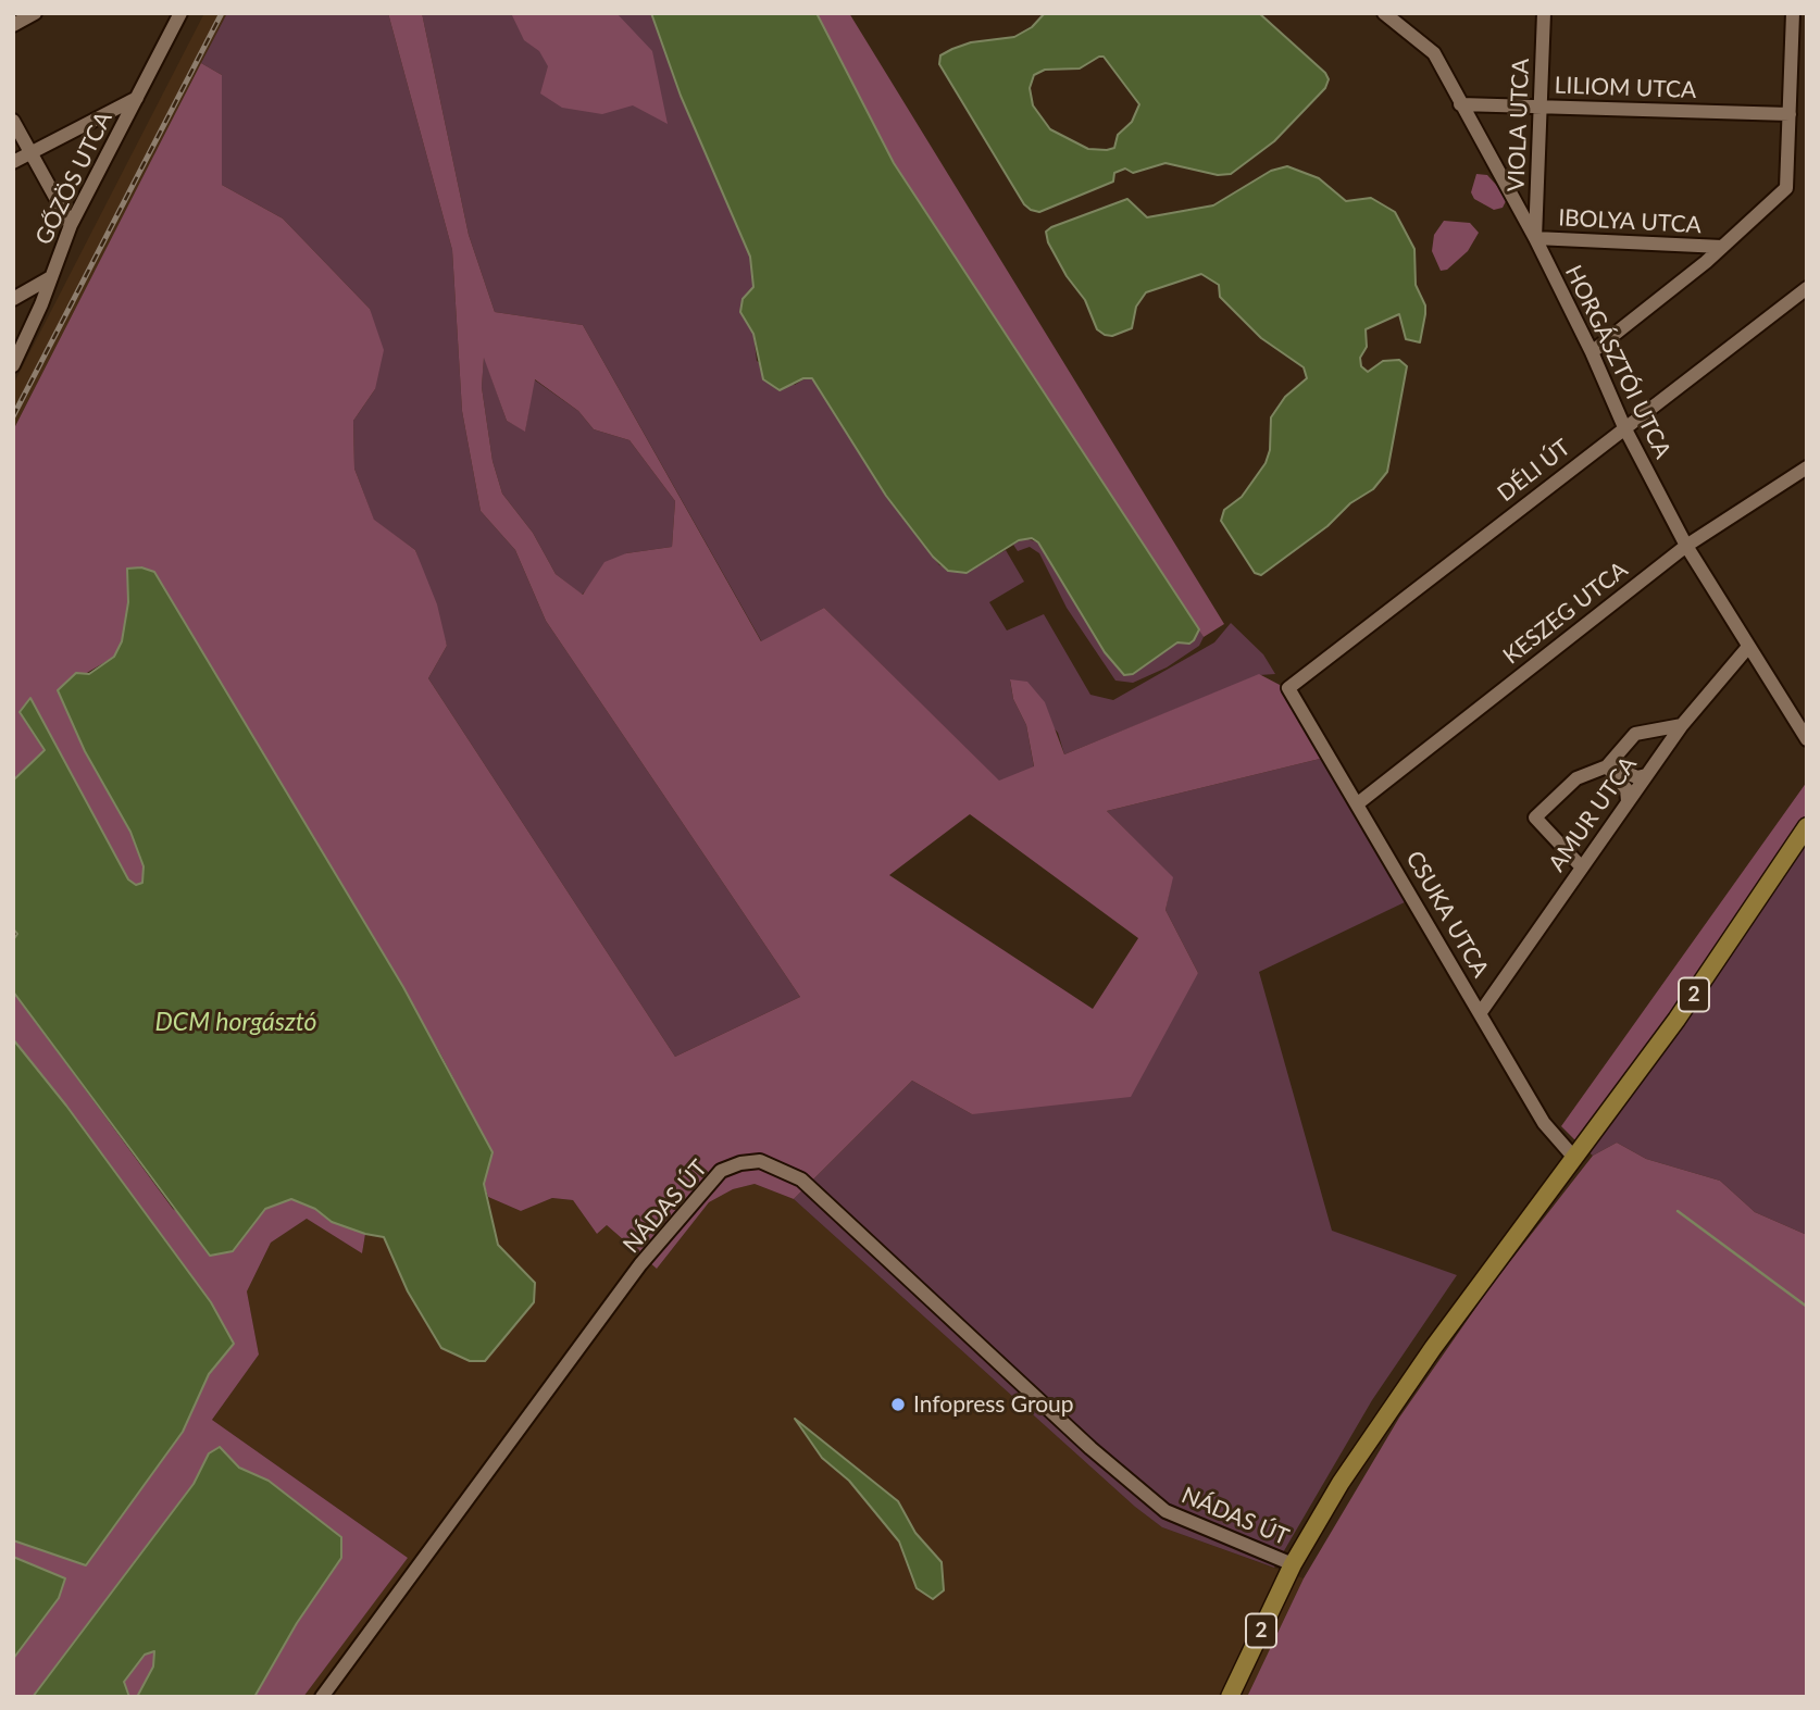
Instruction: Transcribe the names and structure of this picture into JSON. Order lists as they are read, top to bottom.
{
  "streets": {
    "main road": ["2"],
    "street": [
      "LILIOM UTCA",
      "VIOLA UTCA",
      "GŐZÖS UTCA",
      "IBOLYA UTCA",
      "HORGÁSZTÓI UTCA",
      "DÉLI ÚT",
      "KESZEG UTCA",
      "AMUR UTCA",
      "CSUKA UTCA",
      "NÁDAS ÚT"
    ]
  },
  "crossings": [
    ["LILIOM UTCA", "VIOLA UTCA"],
    ["LILIOM UTCA", "IBOLYA UTCA"],
    ["LILIOM UTCA", "HORGÁSZTÓI UTCA"],
    ["VIOLA UTCA", "IBOLYA UTCA"],
    ["VIOLA UTCA", "HORGÁSZTÓI UTCA"],
    ["IBOLYA UTCA", "HORGÁSZTÓI UTCA"],
    ["HORGÁSZTÓI UTCA", "DÉLI ÚT"],
    ["HORGÁSZTÓI UTCA", "KESZEG UTCA"],
    ["HORGÁSZTÓI UTCA", "AMUR UTCA"],
    ["DÉLI ÚT", "CSUKA UTCA"],
    ["KESZEG UTCA", "CSUKA UTCA"],
    ["AMUR UTCA", "CSUKA UTCA"],
    ["CSUKA UTCA", "2"],
    ["2", "NÁDAS ÚT"]
  ],
  "water": ["DCM horgásztó"],
  "places": ["Infopress Group"]
}
